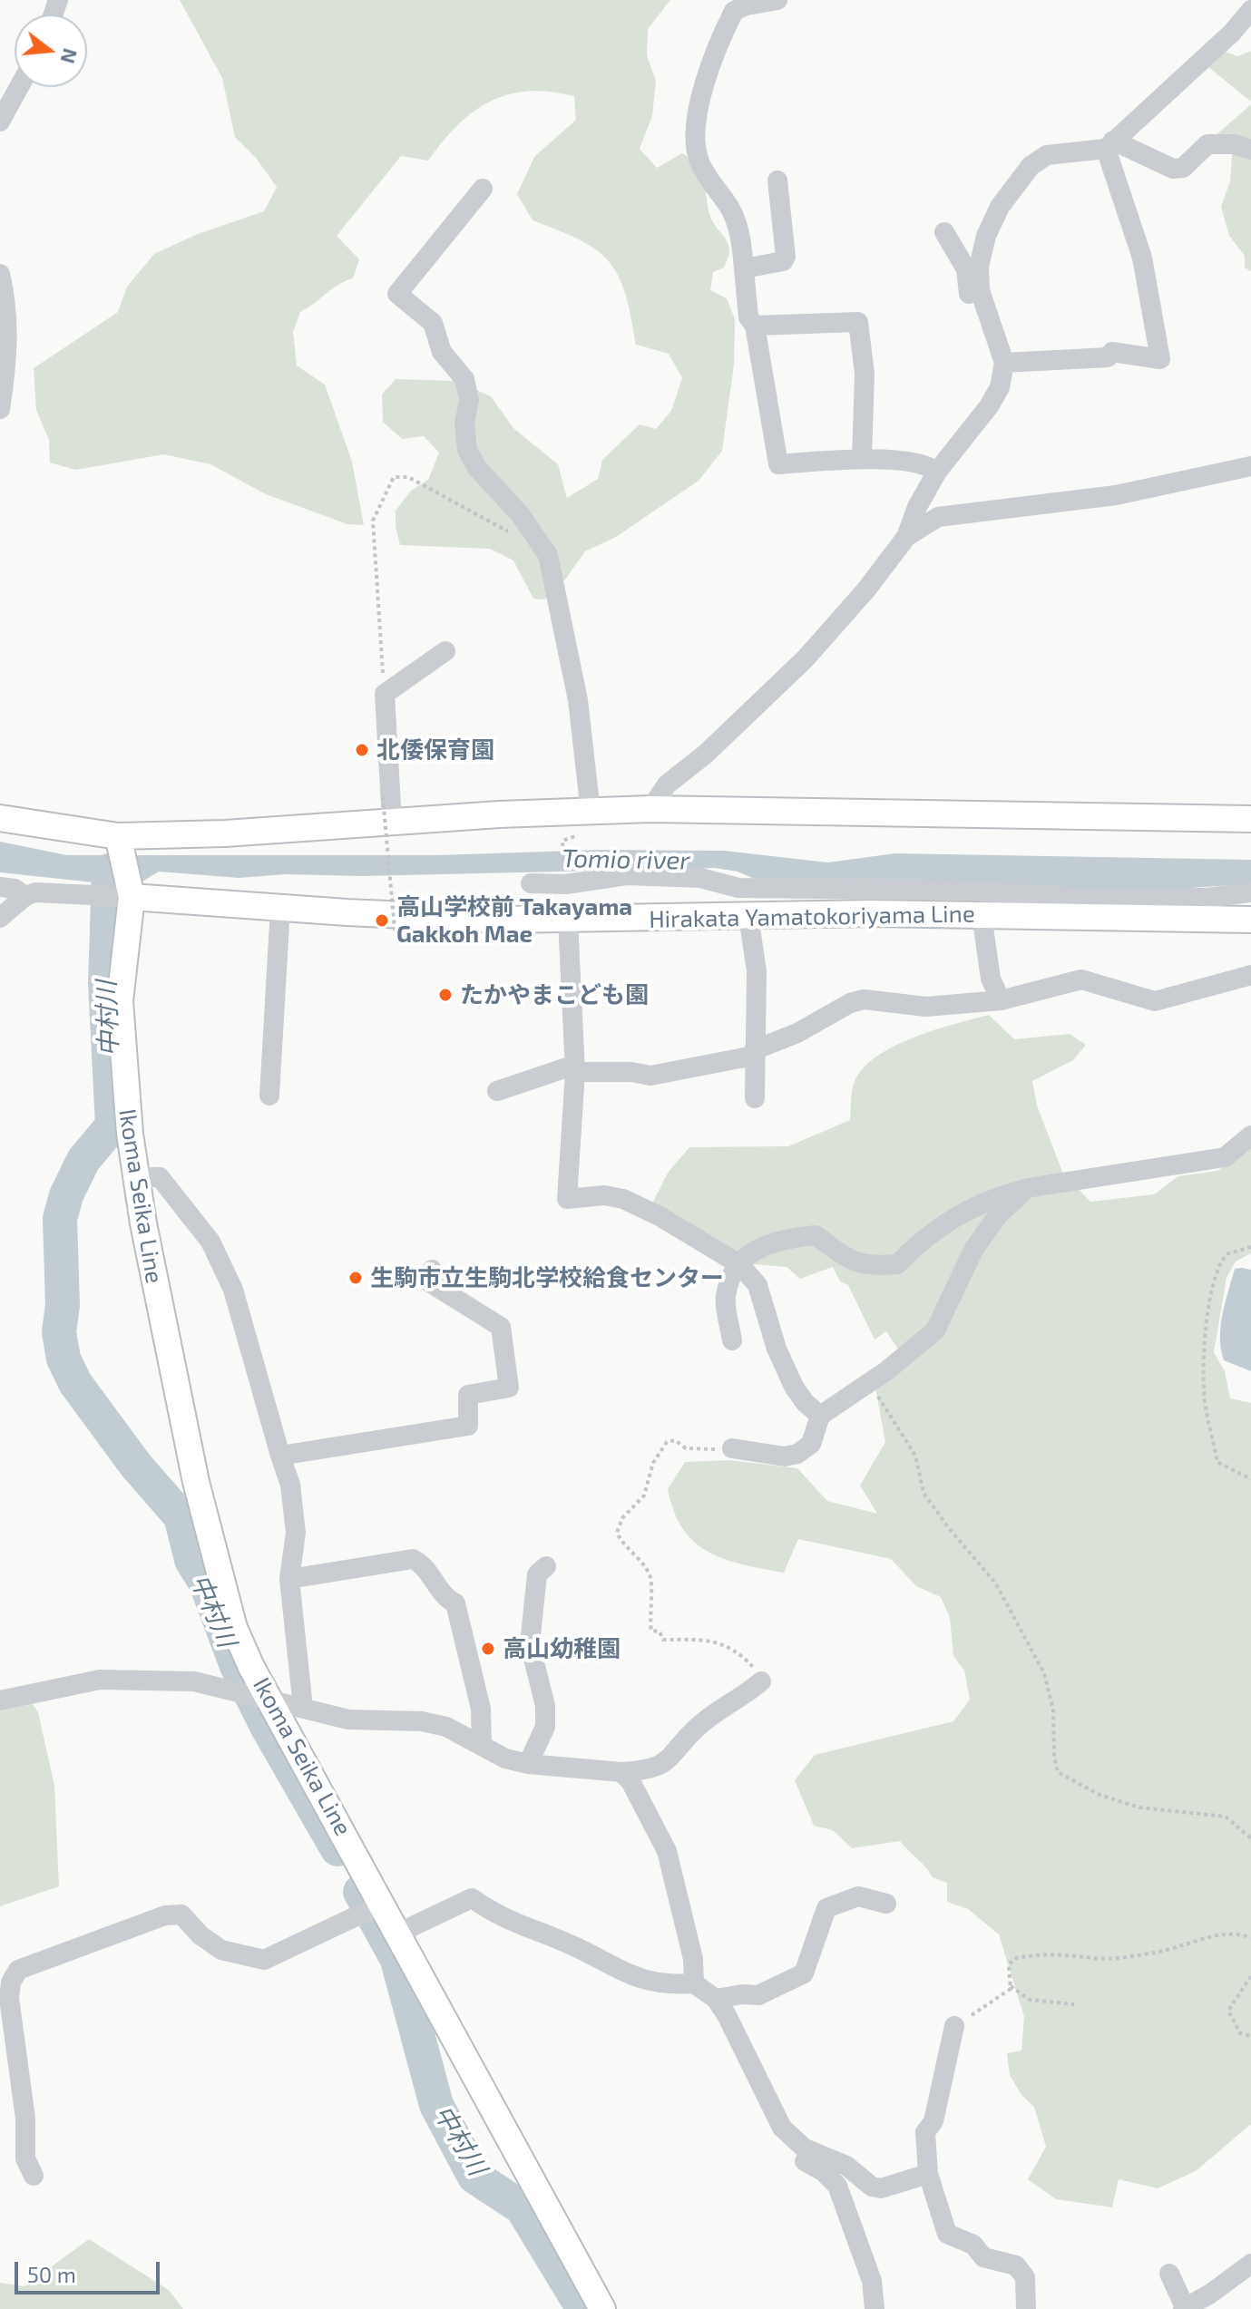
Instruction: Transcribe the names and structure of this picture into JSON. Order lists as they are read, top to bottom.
{
  "streets": {
    "main road": ["Hirakata Yamatokoriyama Line", "Ikoma Seika Line"]
  },
  "crossings": [
    ["Hirakata Yamatokoriyama Line", "Ikoma Seika Line"]
  ],
  "water": ["Tomio river", "中村川"],
  "places": [
    "北倭保育園",
    "高山学校前 Takayama Gakkoh Mae",
    "たかやまこども園",
    "生駒市立生駒北学校給食センター",
    "高山幼稚園"
  ],
  "scale_bar": "50 m",
  "north": "right"
}
